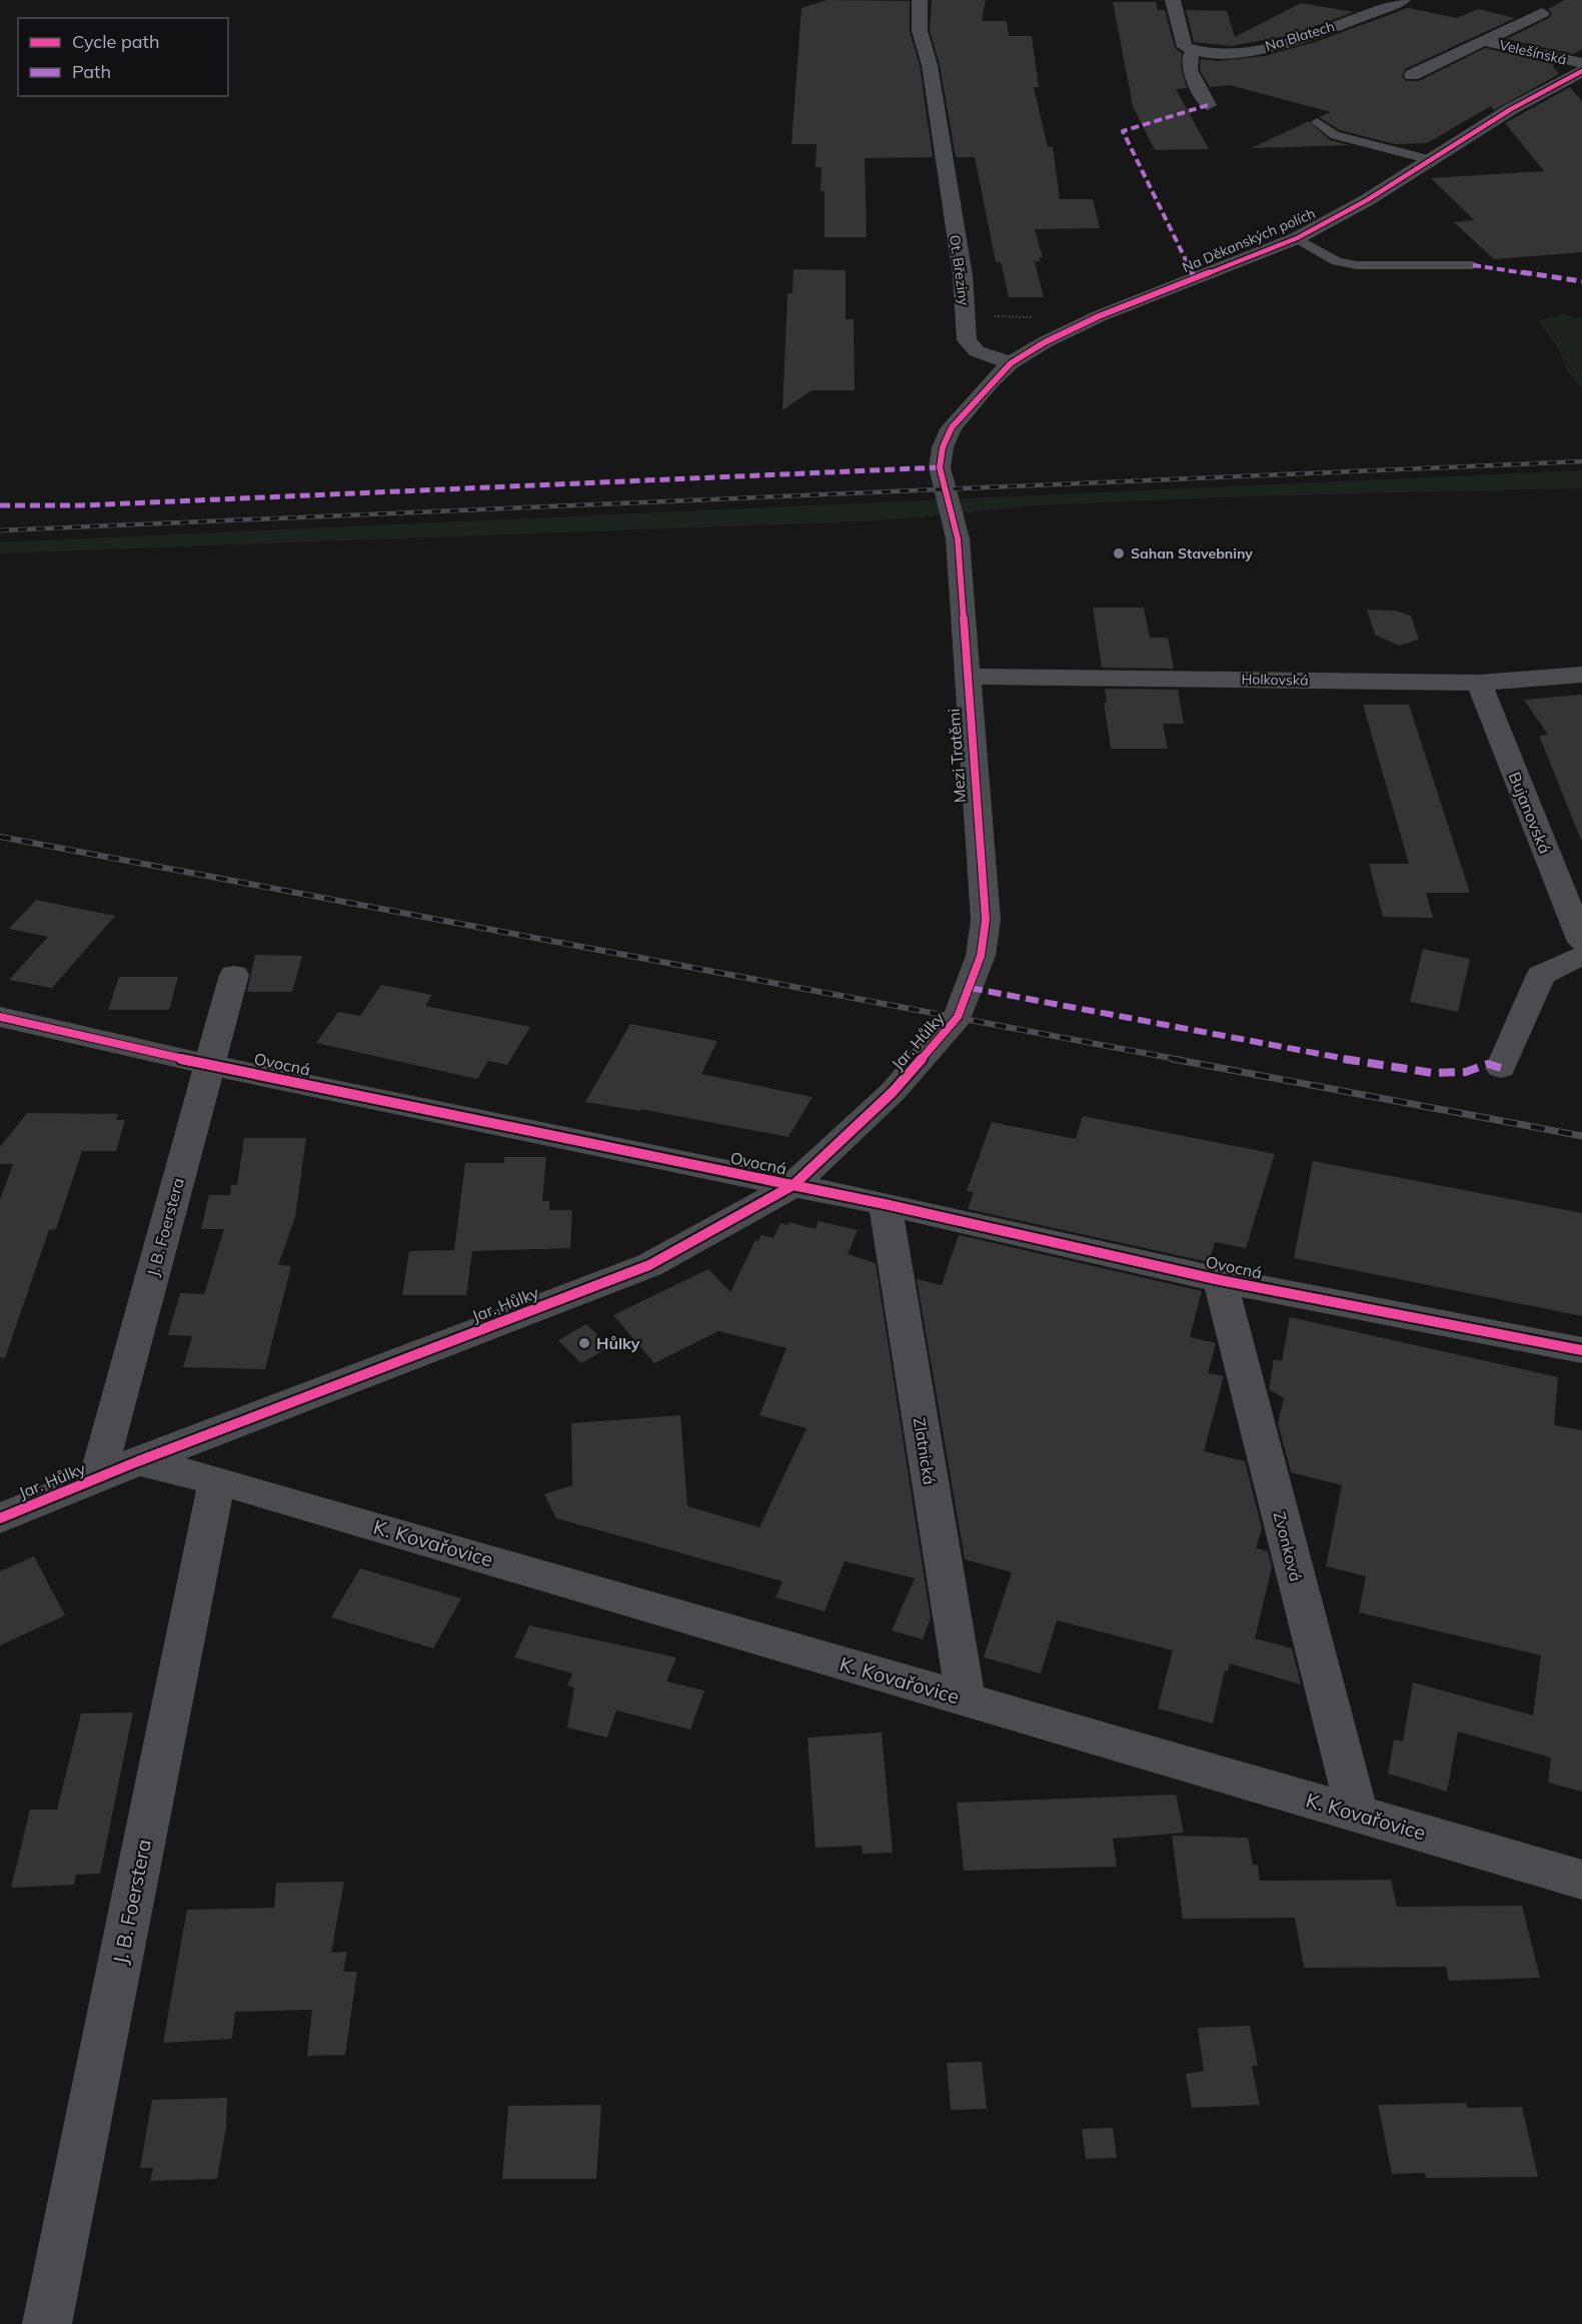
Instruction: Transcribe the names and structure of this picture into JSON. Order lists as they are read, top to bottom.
{
  "streets": {
    "street": [
      "Na Blatech",
      "Velešínská",
      "Na Děkanských polích",
      "Ot. Březiny",
      "Holkovská",
      "Mezi Tratěmi",
      "Bujanovská",
      "Jar. Hůlky",
      "Ovocná",
      "J. B. Foerstera",
      "Zlatnická",
      "K. Kovařovice",
      "Zvonková"
    ]
  },
  "crossings": [
    ["Na Děkanských polích", "Ot. Březiny"],
    ["Na Děkanských polích", "Mezi Tratěmi"],
    ["Ot. Březiny", "Mezi Tratěmi"],
    ["Holkovská", "Mezi Tratěmi"],
    ["Holkovská", "Bujanovská"],
    ["Mezi Tratěmi", "Jar. Hůlky"],
    ["Jar. Hůlky", "Ovocná"],
    ["Jar. Hůlky", "J. B. Foerstera"],
    ["Jar. Hůlky", "K. Kovařovice"],
    ["Ovocná", "J. B. Foerstera"],
    ["Ovocná", "Zlatnická"],
    ["Ovocná", "Zvonková"],
    ["J. B. Foerstera", "K. Kovařovice"],
    ["Zlatnická", "K. Kovařovice"],
    ["K. Kovařovice", "Zvonková"]
  ],
  "places": ["Sahan Stavebniny", "Hůlky"],
  "legend": ["Cycle path", "Path"]
}
